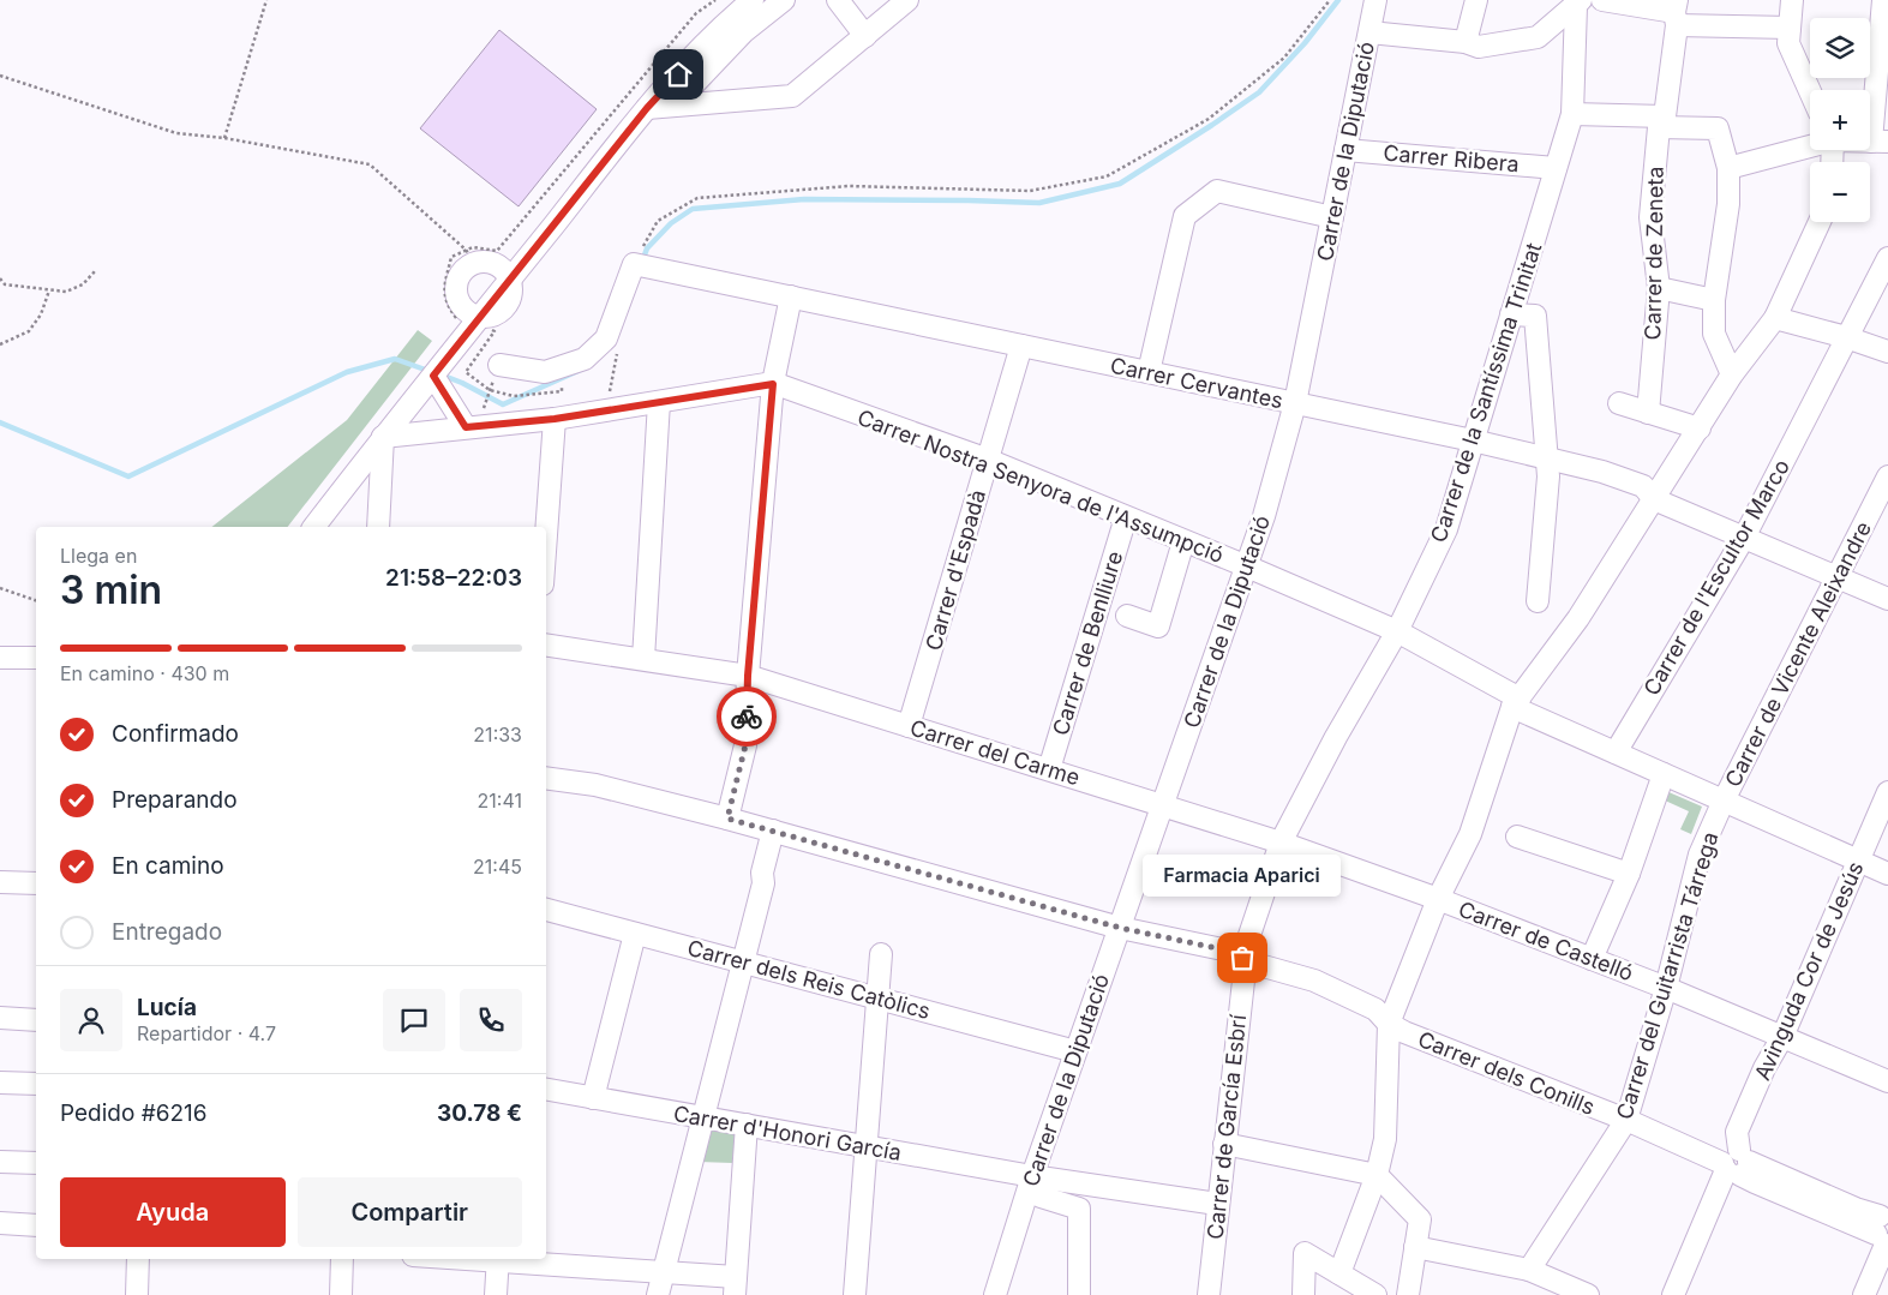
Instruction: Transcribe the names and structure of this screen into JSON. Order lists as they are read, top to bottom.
{
  "streets": {
    "street": [
      "Carrer de la Diputació",
      "Carrer Ribera",
      "Carrer de Zeneta",
      "Carrer Cervantes",
      "Carrer de la Santíssima Trinitat",
      "Carrer Nostra Senyora de l'Assumpció",
      "Carrer d'Espadà",
      "Carrer de l'Escultor Marco",
      "Carrer de Benlliure",
      "Carrer de Vicente Aleixandre",
      "Carrer del Carme",
      "Carrer de Castelló",
      "Avinguda Cor de Jesús",
      "Carrer del Guitarrista Tárrega",
      "Carrer dels Reis Catòlics",
      "Carrer dels Conills",
      "Carrer de García Esbrí",
      "Carrer d'Honori García"
    ]
  },
  "crossings": [
    ["Carrer de la Diputació", "Carrer Ribera"],
    ["Carrer de la Diputació", "Carrer Cervantes"],
    ["Carrer de la Diputació", "Carrer Nostra Senyora de l'Assumpció"],
    ["Carrer de la Diputació", "Carrer del Carme"],
    ["Carrer de la Diputació", "Carrer dels Reis Catòlics"],
    ["Carrer de la Diputació", "Carrer dels Conills"],
    ["Carrer de la Diputació", "Carrer d'Honori García"],
    ["Carrer Ribera", "Carrer de la Santíssima Trinitat"],
    ["Carrer Cervantes", "Carrer de la Santíssima Trinitat"],
    ["Carrer Cervantes", "Carrer d'Espadà"],
    ["Carrer Cervantes", "Carrer de l'Escultor Marco"],
    ["Carrer Cervantes", "Carrer de Vicente Aleixandre"],
    ["Carrer de la Santíssima Trinitat", "Carrer Nostra Senyora de l'Assumpció"],
    ["Carrer de la Santíssima Trinitat", "Carrer del Carme"],
    ["Carrer de la Santíssima Trinitat", "Carrer dels Conills"],
    ["Carrer de la Santíssima Trinitat", "Carrer de García Esbrí"],
    ["Carrer Nostra Senyora de l'Assumpció", "Carrer d'Espadà"],
    ["Carrer Nostra Senyora de l'Assumpció", "Carrer de l'Escultor Marco"],
    ["Carrer Nostra Senyora de l'Assumpció", "Carrer de Benlliure"],
    ["Carrer Nostra Senyora de l'Assumpció", "Carrer de Vicente Aleixandre"],
    ["Carrer Nostra Senyora de l'Assumpció", "Avinguda Cor de Jesús"],
    ["Carrer Nostra Senyora de l'Assumpció", "Carrer del Guitarrista Tárrega"],
    ["Carrer d'Espadà", "Carrer del Carme"],
    ["Carrer de Benlliure", "Carrer del Carme"],
    ["Carrer de Vicente Aleixandre", "Carrer del Guitarrista Tárrega"],
    ["Carrer del Carme", "Carrer de Castelló"],
    ["Carrer de Castelló", "Avinguda Cor de Jesús"],
    ["Carrer de Castelló", "Carrer del Guitarrista Tárrega"],
    ["Avinguda Cor de Jesús", "Carrer dels Conills"],
    ["Carrer del Guitarrista Tárrega", "Carrer dels Conills"],
    ["Carrer dels Conills", "Carrer de García Esbrí"],
    ["Carrer de García Esbrí", "Carrer d'Honori García"]
  ],
  "places": ["Farmacia Aparici"],
  "page": {
    "map_buttons": ["+", "−"],
    "heading": ["3 min", "Llega en", "21:58–22:03"],
    "panel": [
      "Lucía",
      "Repartidor · 4.7",
      "Pedido #6216",
      "30.78 €"
    ],
    "bar": "En camino · 430 m",
    "list": [
      ["Confirmado", "21:33"],
      ["Preparando", "21:41"],
      ["En camino", "21:45"],
      "Entregado"
    ],
    "bubble": "Farmacia Aparici",
    "buttons": ["Ayuda", "Compartir"]
  }
}
